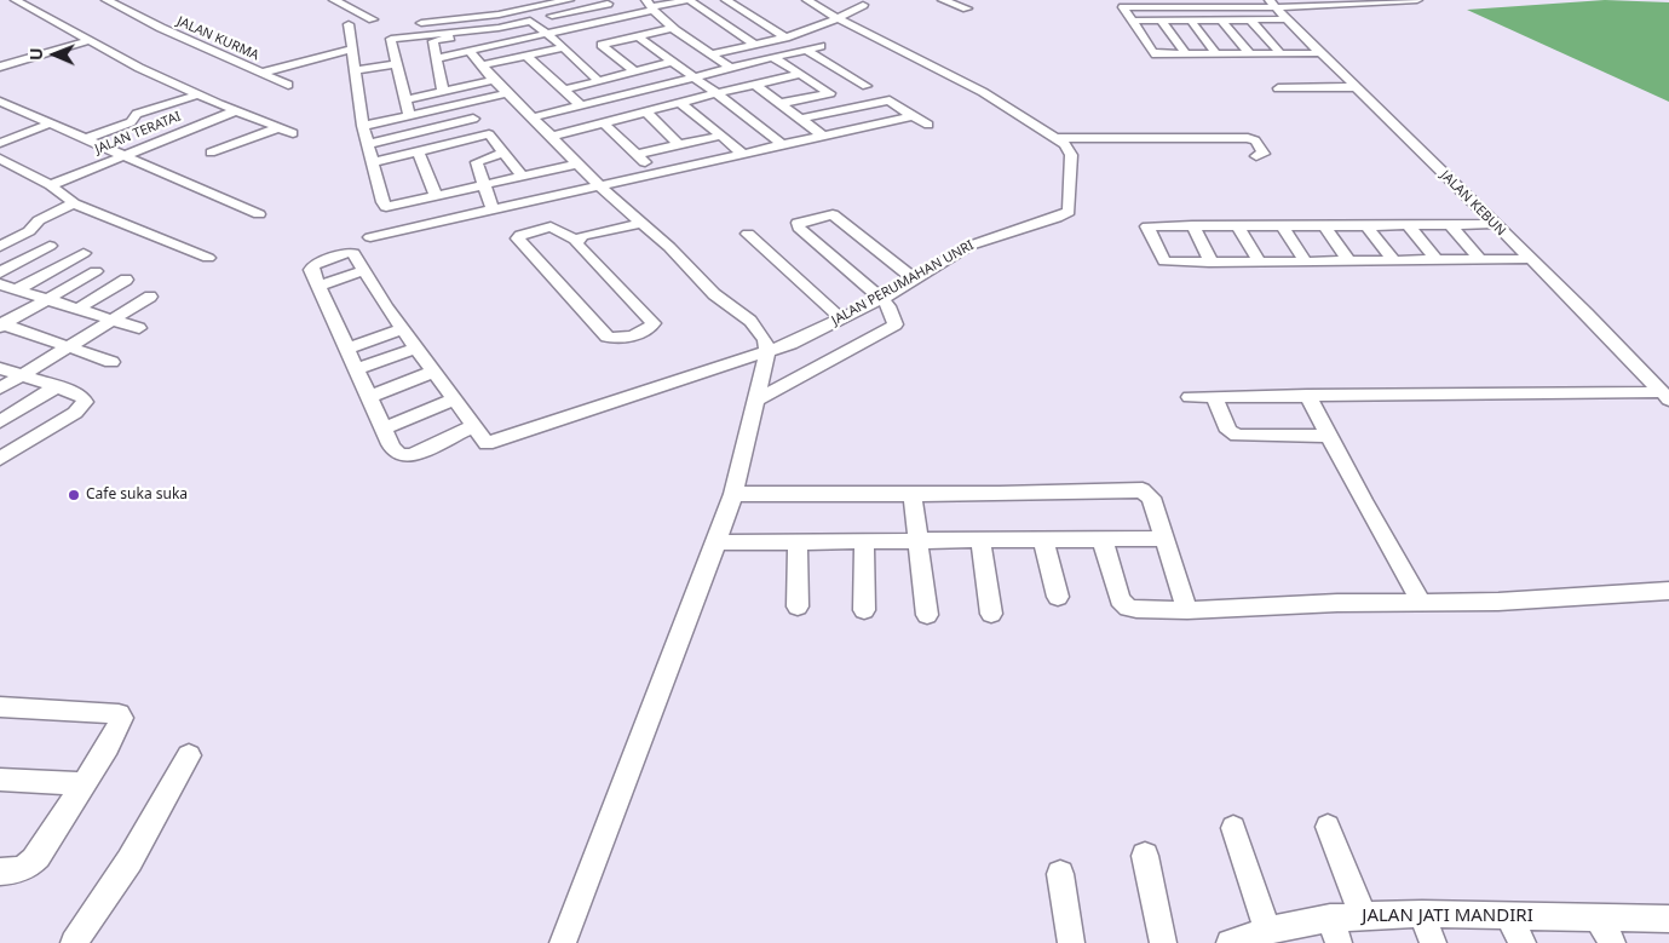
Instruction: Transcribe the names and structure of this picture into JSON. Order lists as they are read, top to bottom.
{
  "streets": {
    "street": [
      "JALAN KURMA",
      "JALAN TERATAI",
      "JALAN KEBUN",
      "JALAN PERUMAHAN UNRI",
      "JALAN JATI MANDIRI"
    ]
  },
  "places": ["Cafe suka suka"],
  "north": "left"
}
